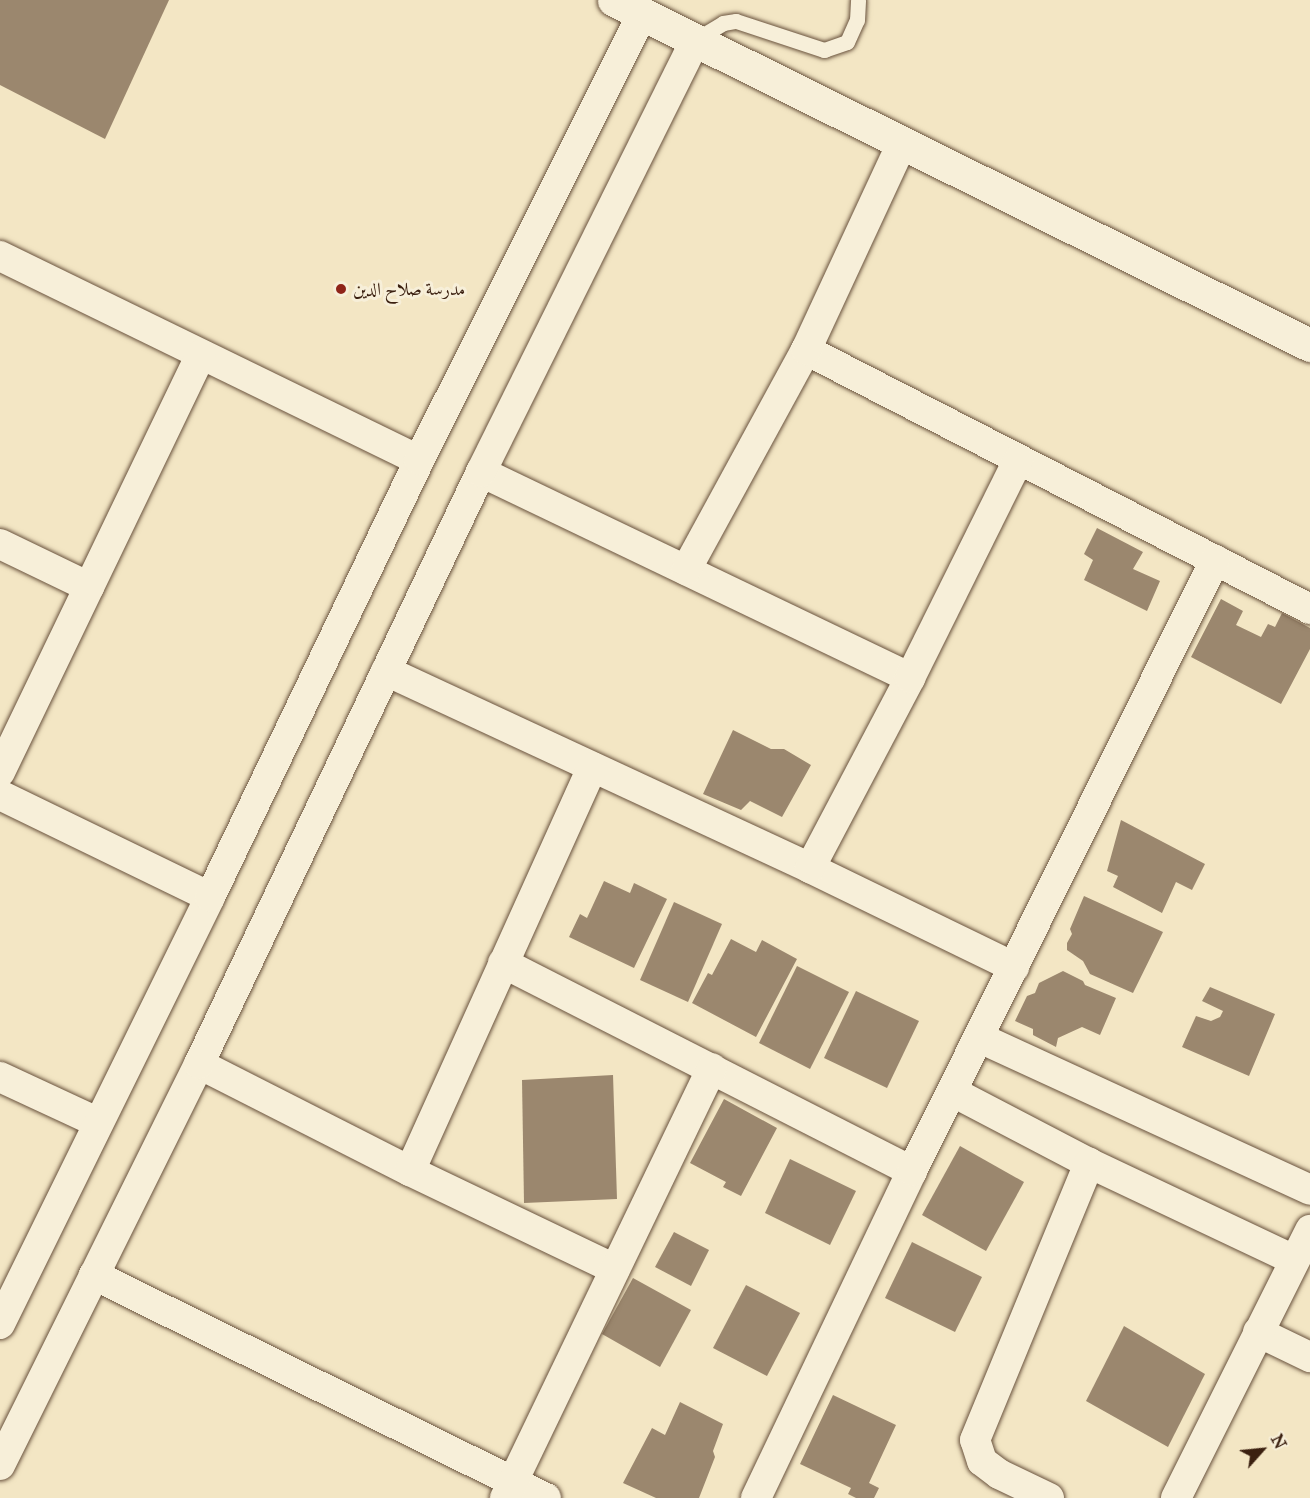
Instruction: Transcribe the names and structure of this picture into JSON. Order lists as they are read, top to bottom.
{
  "places": ["مدرسة صلاح الدين"],
  "north": "top right"
}
